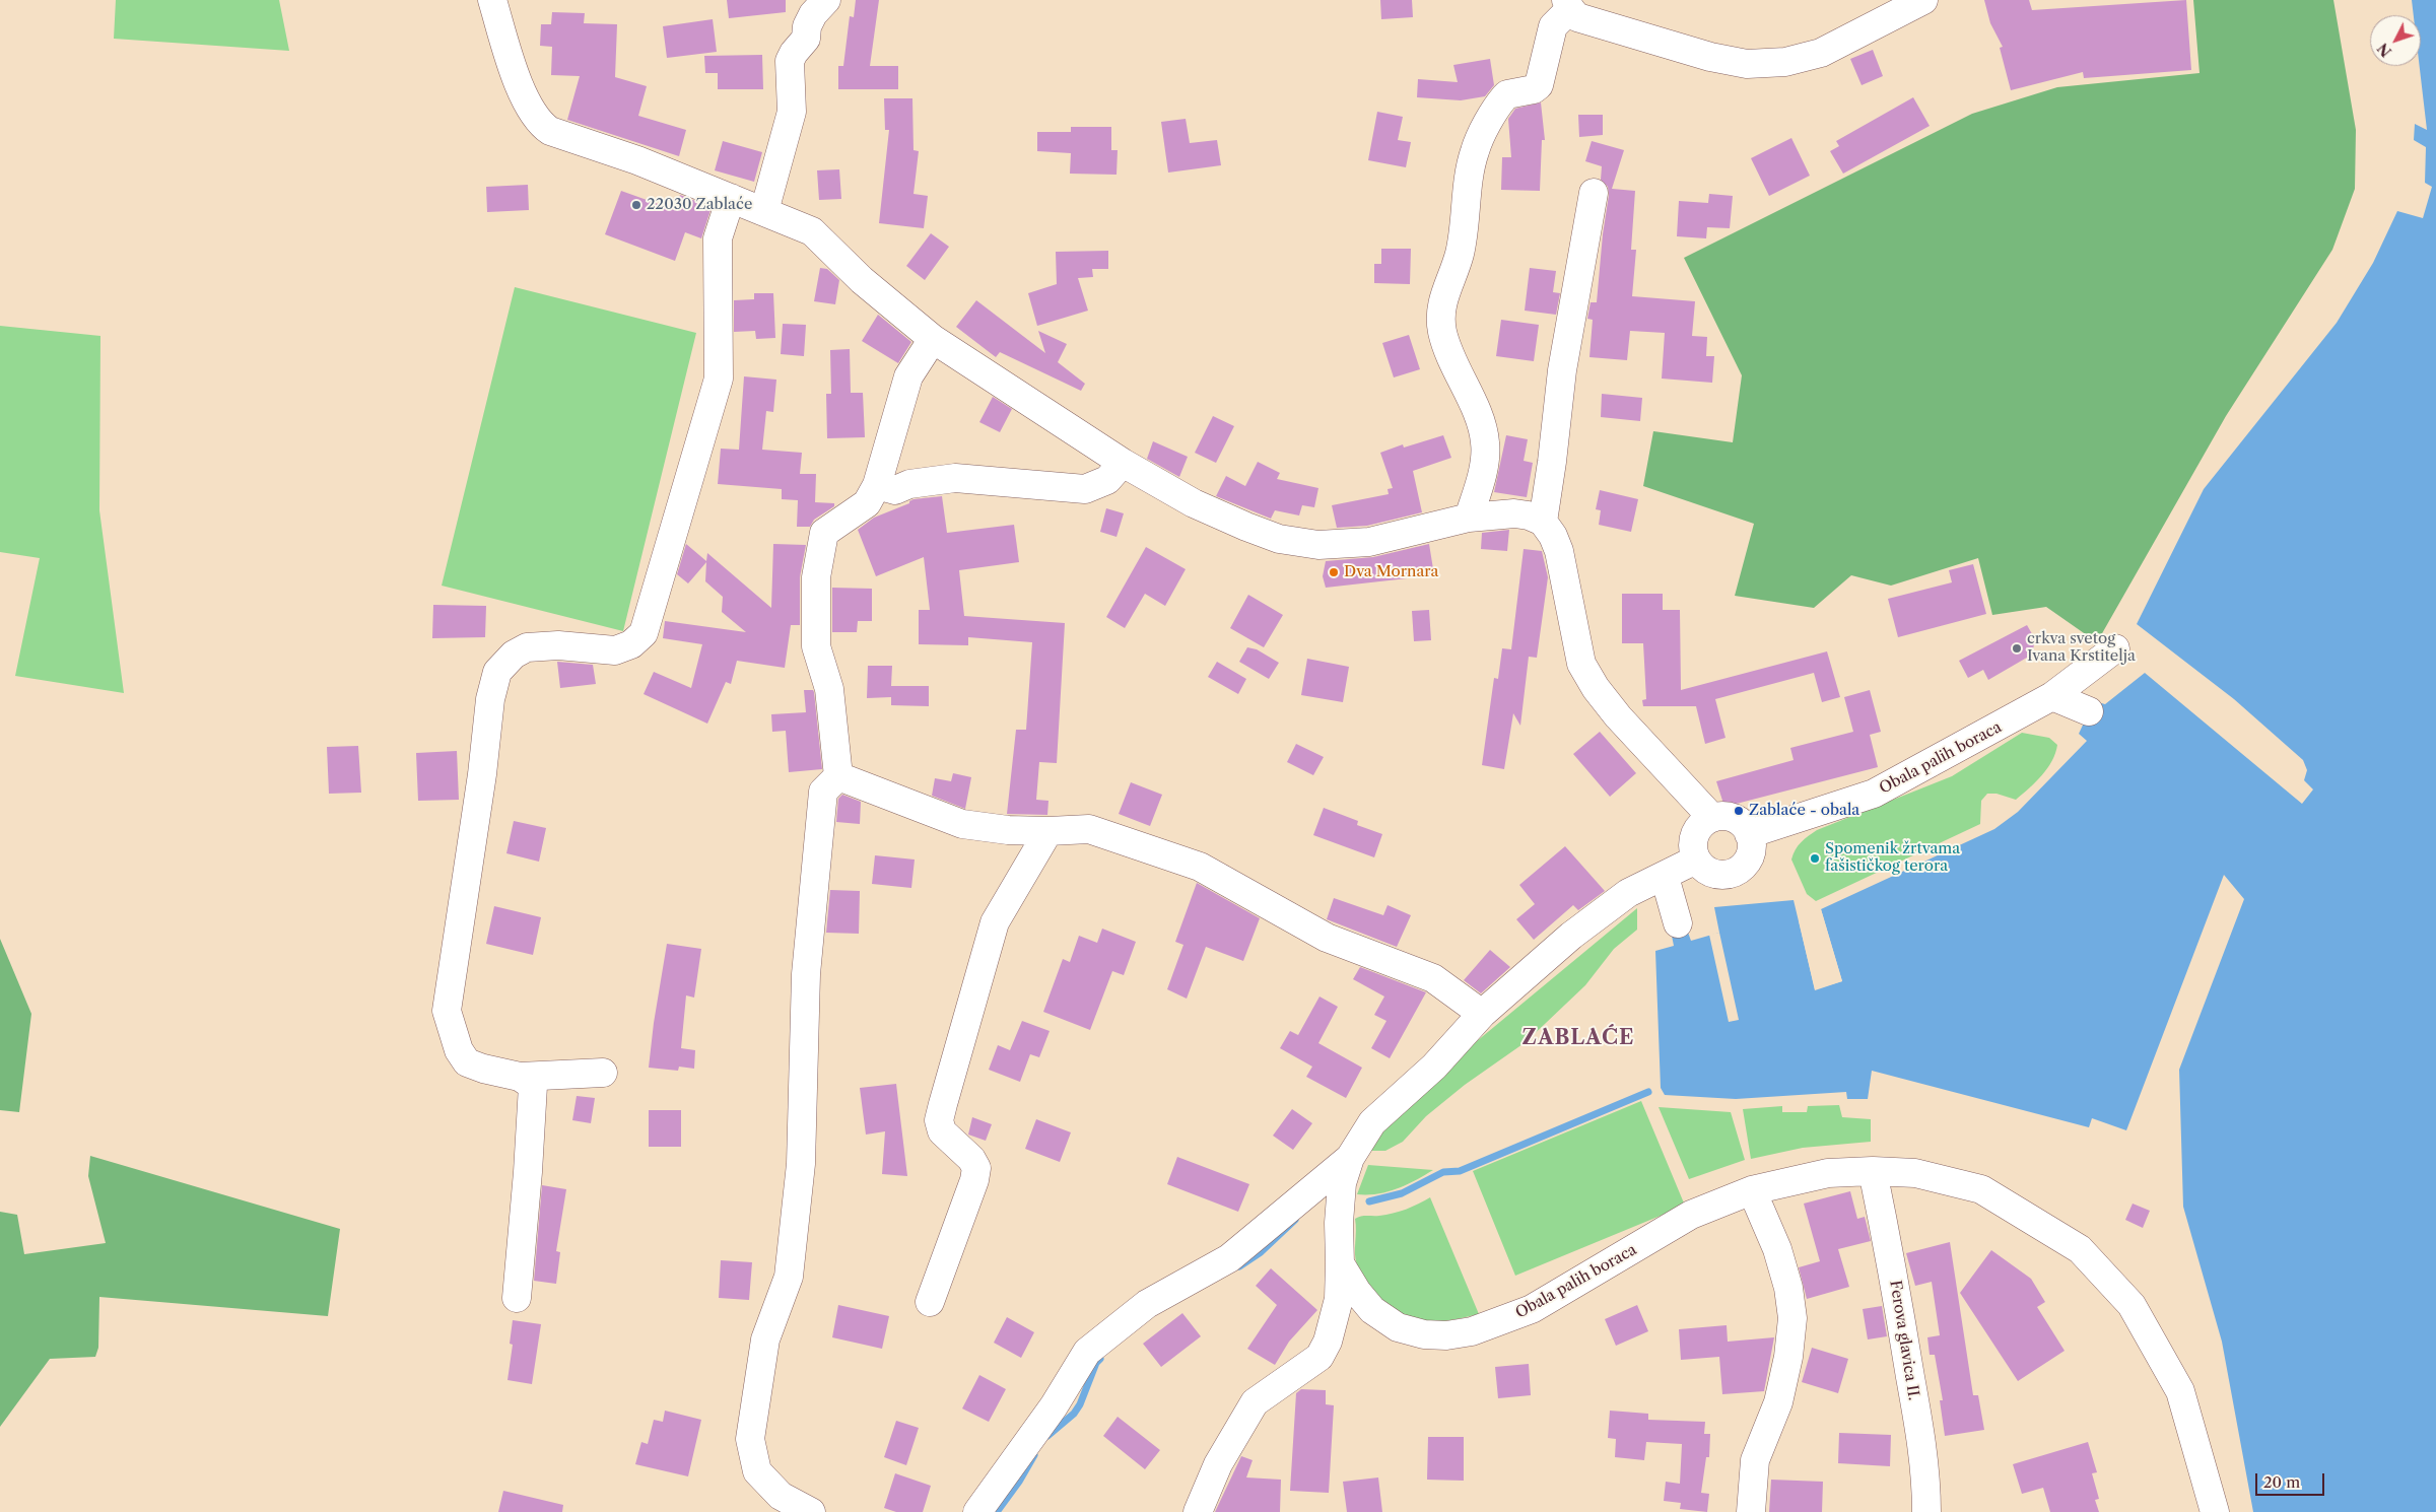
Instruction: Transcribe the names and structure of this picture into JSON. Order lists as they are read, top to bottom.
{
  "streets": {
    "street": ["Obala palih boraca", "Ferova glavica II."]
  },
  "crossings": [
    ["Obala palih boraca", "Ferova glavica II."]
  ],
  "districts": ["ZABLAĆE"],
  "places": [
    "22030 Zablaće",
    "Dva Mornara",
    "crkva svetog Ivana Krstitelja",
    "Zablaće - obala",
    "Spomenik žrtvama fašističkog terora"
  ],
  "scale_bar": "20 m",
  "north": "bottom left"
}
